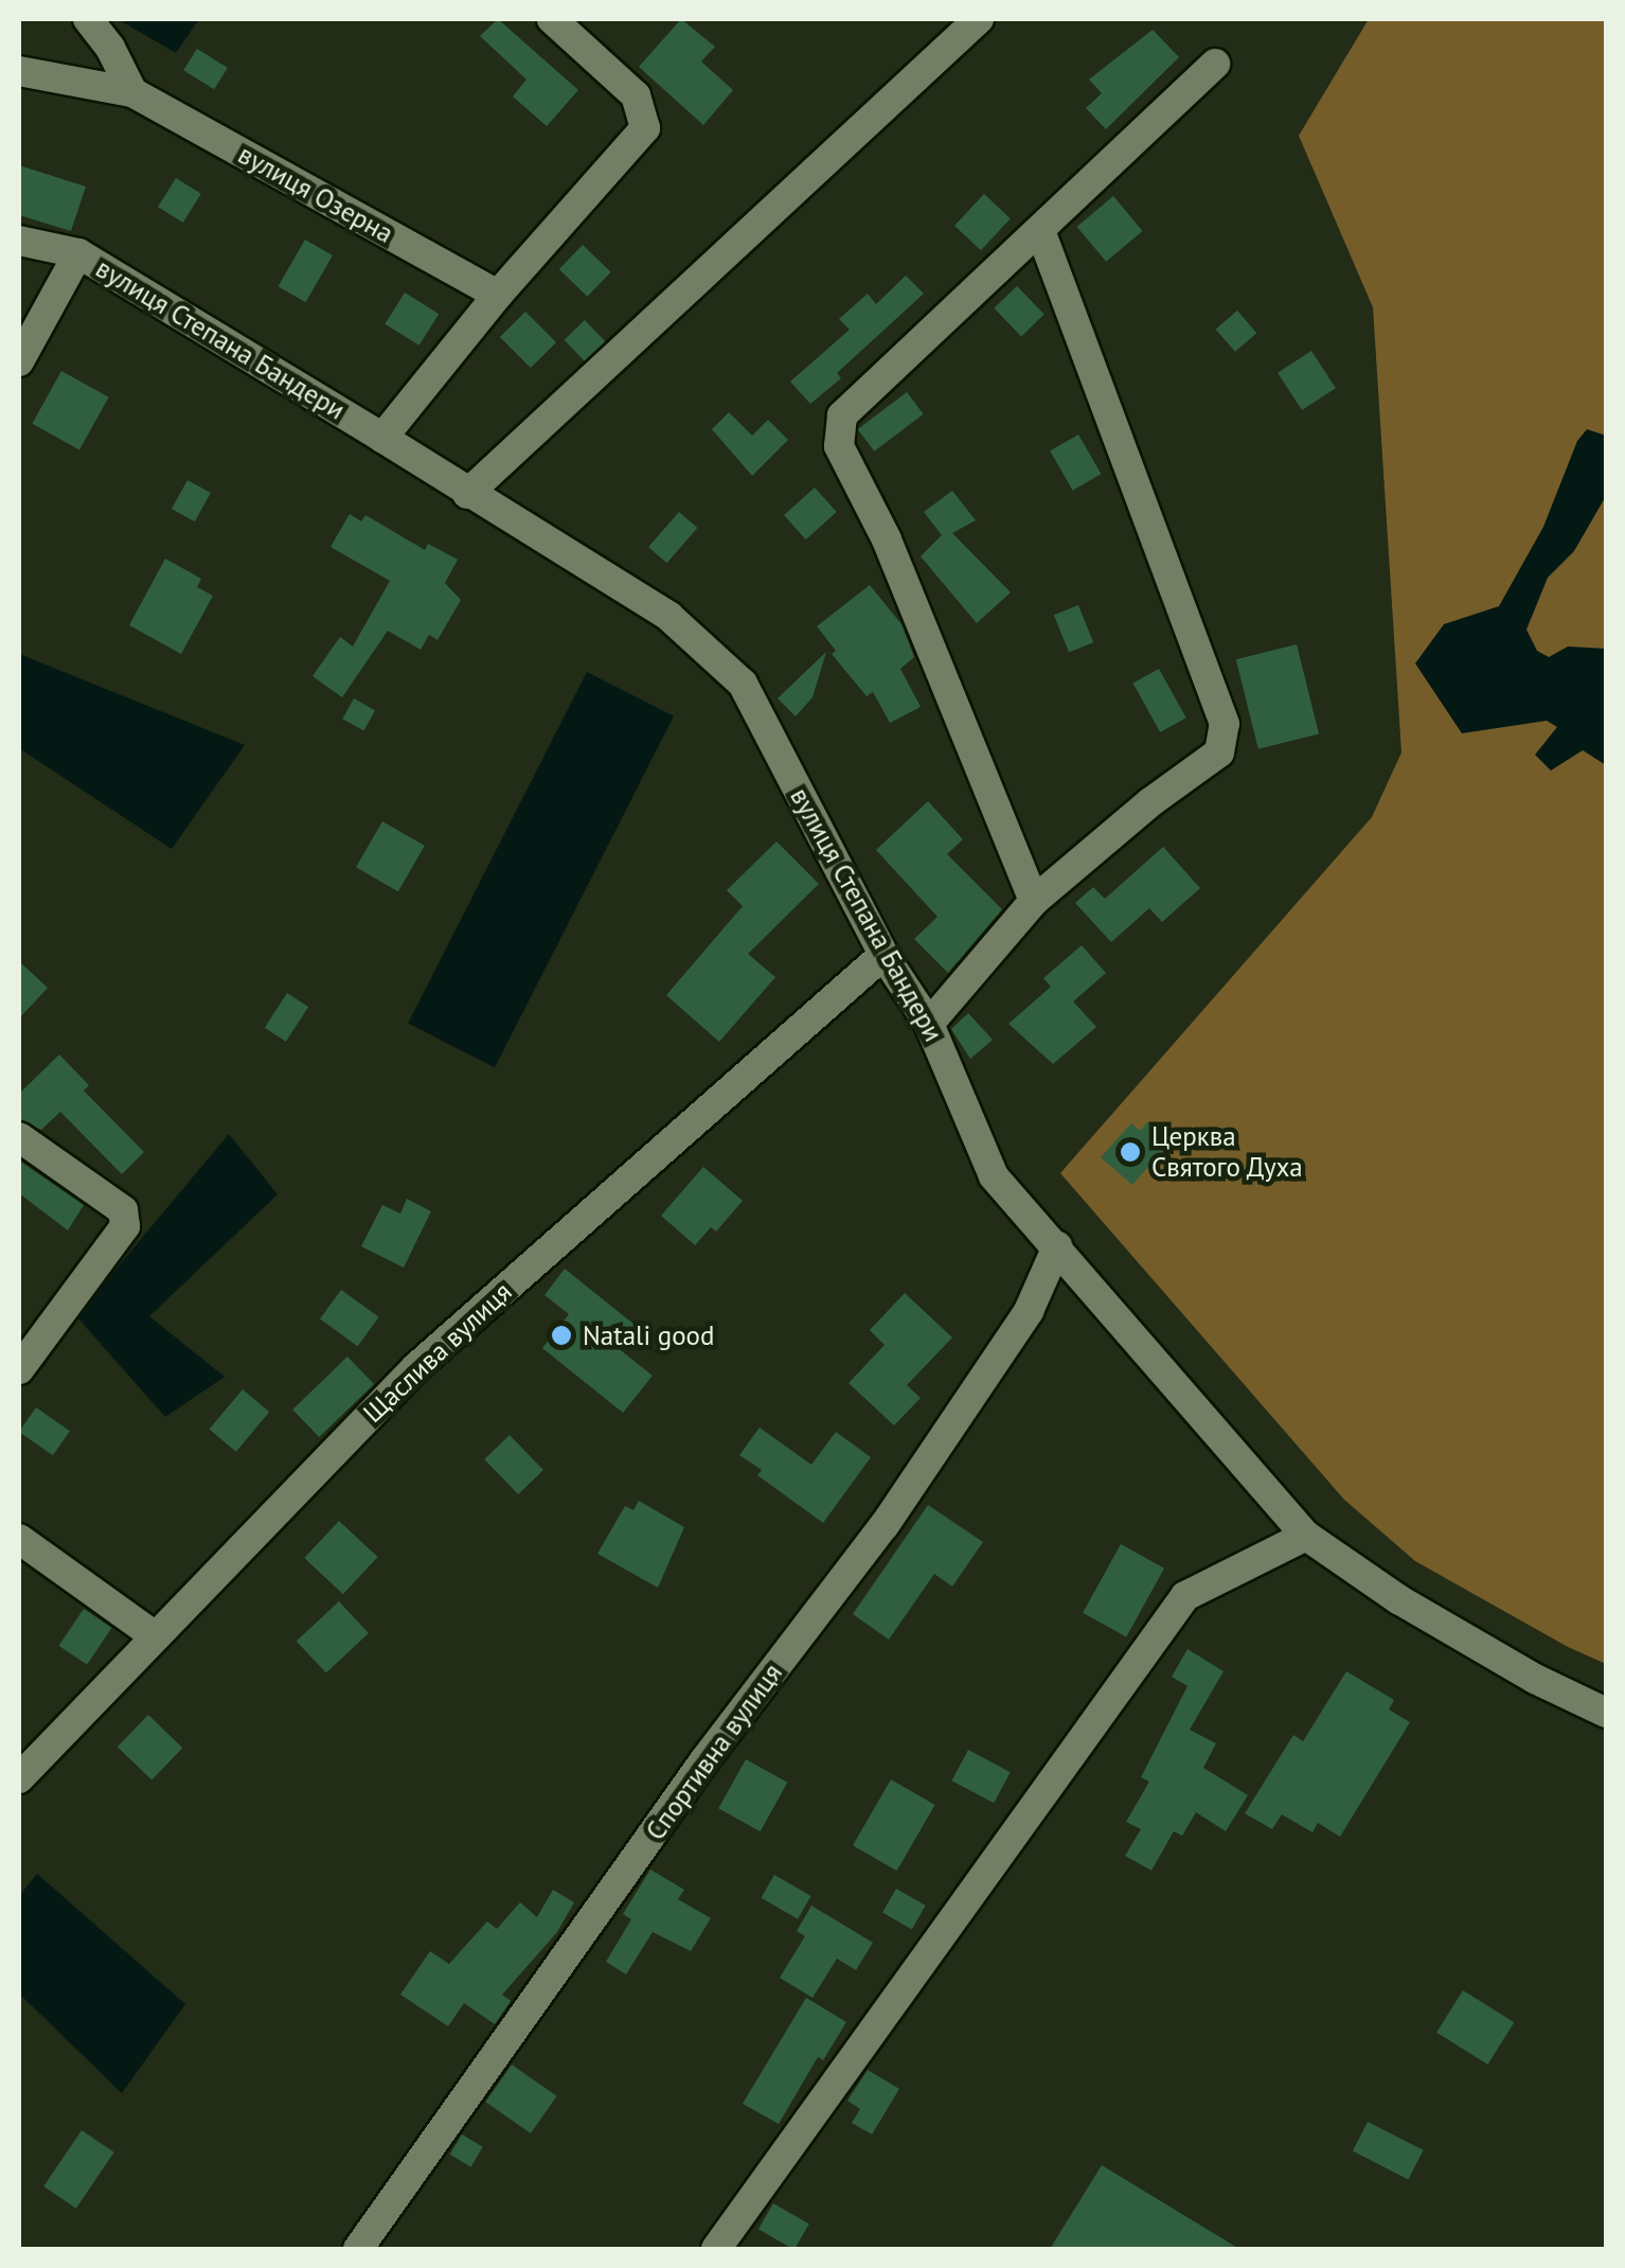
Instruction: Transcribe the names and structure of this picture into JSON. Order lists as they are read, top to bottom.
{
  "streets": {
    "street": [
      "вулиця Озерна",
      "вулиця Степана Бандери",
      "Щаслива вулиця",
      "Спортивна вулиця"
    ]
  },
  "crossings": [
    ["вулиця Степана Бандери", "Щаслива вулиця"],
    ["вулиця Степана Бандери", "Спортивна вулиця"]
  ],
  "places": ["Церква Святого Духа", "Natali good"]
}
